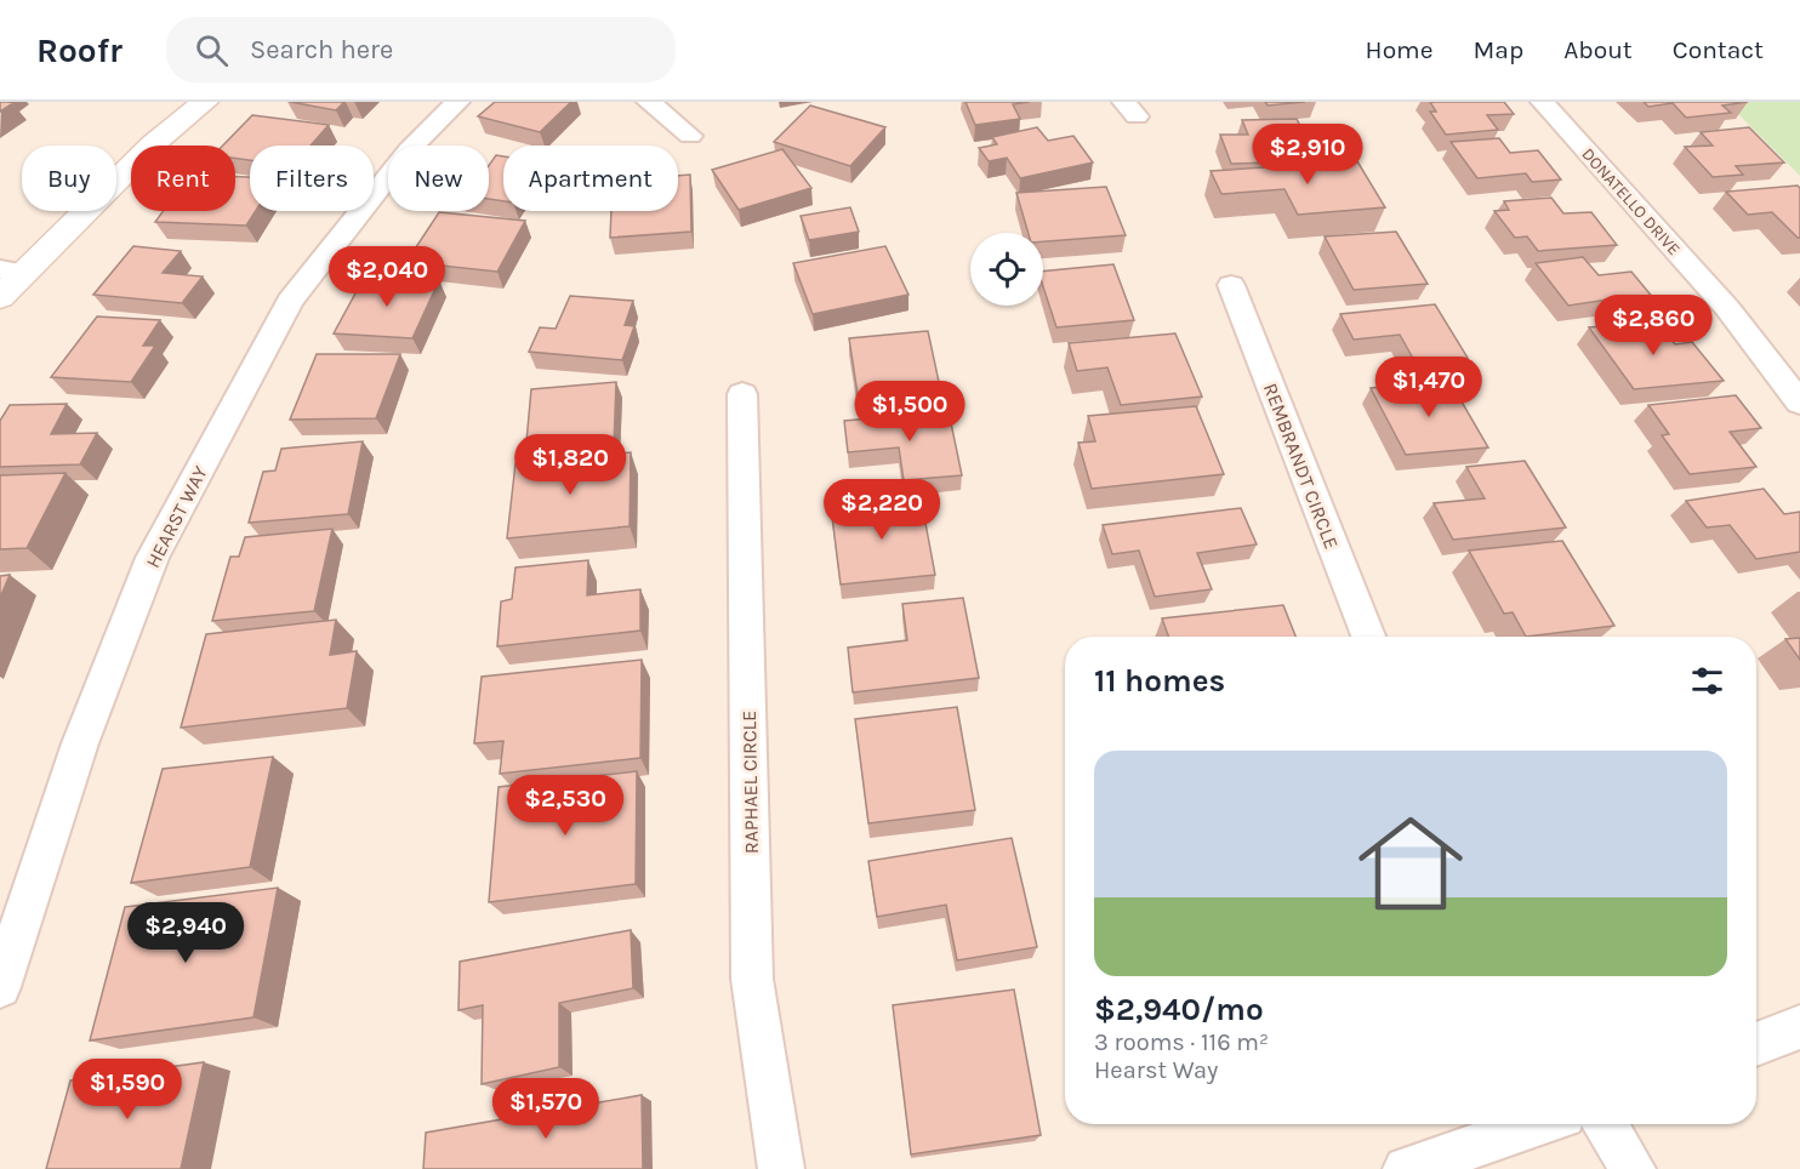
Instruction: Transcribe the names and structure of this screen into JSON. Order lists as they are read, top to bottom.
{
  "streets": {
    "street": [
      "DONATELLO DRIVE",
      "REMBRANDT CIRCLE",
      "HEARST WAY",
      "RAPHAEL CIRCLE"
    ]
  },
  "page": {
    "header": "Roofr",
    "search": "Search here",
    "nav": [
      "Home",
      "Map",
      "About",
      "Contact"
    ],
    "price": [
      "$2,910",
      "$2,040",
      "$2,860",
      "$1,470",
      "$1,500",
      "$1,820",
      "$2,220",
      "$2,530",
      "$2,940",
      "$1,590",
      "$1,570"
    ],
    "chip": [
      "Buy",
      "Rent",
      "Filters",
      "New",
      "Apartment"
    ],
    "heading": "11 homes",
    "list": [
      {
        "name": "$2,940/mo",
        "note": "3 rooms · 116 m² · Hearst Way"
      }
    ]
  }
}
